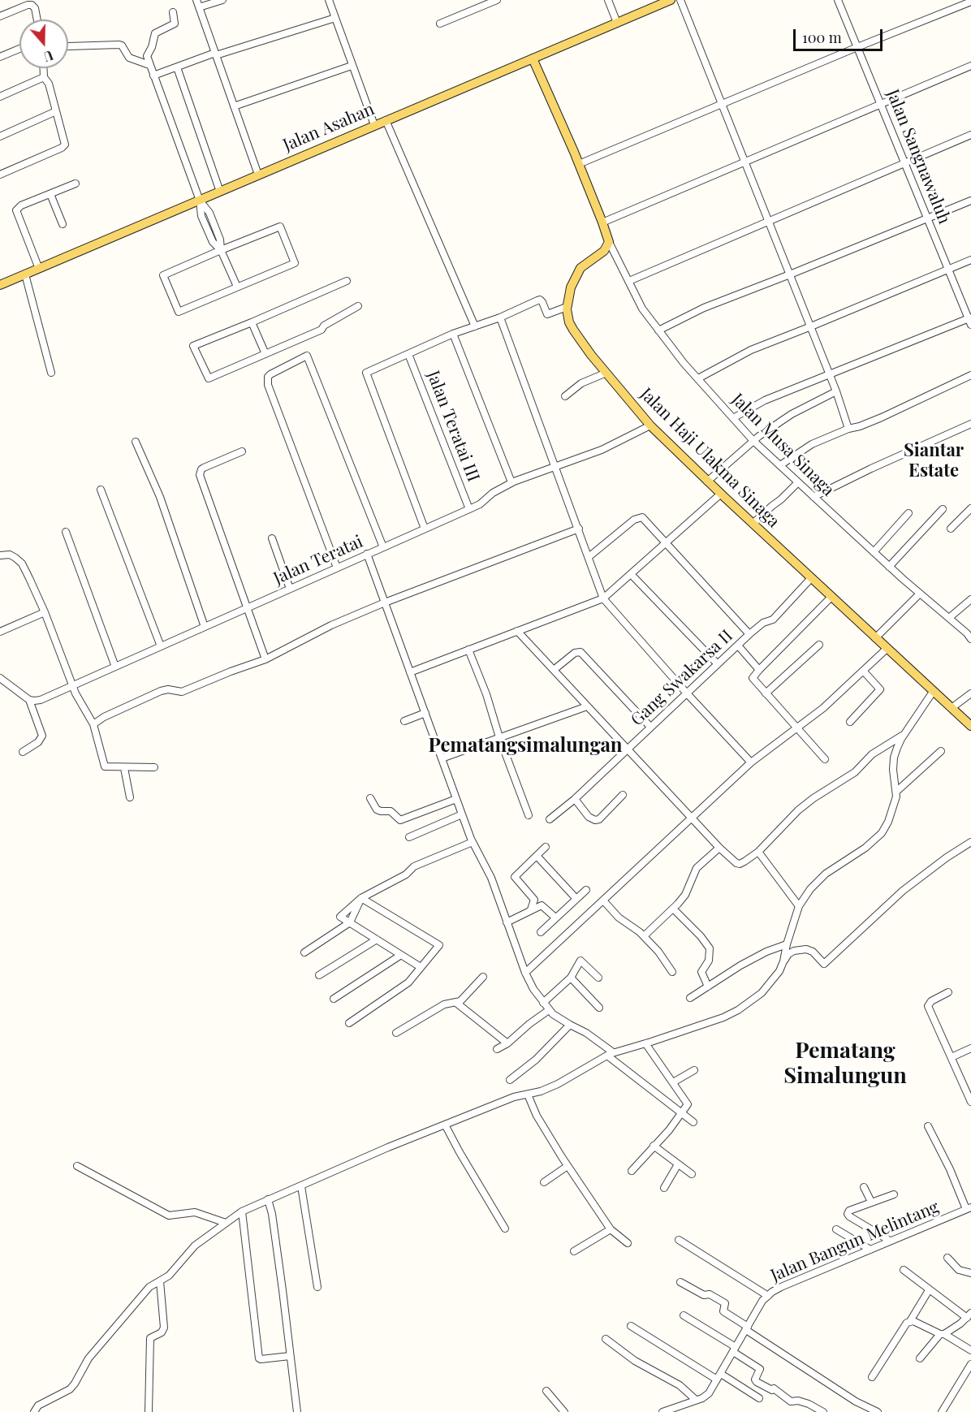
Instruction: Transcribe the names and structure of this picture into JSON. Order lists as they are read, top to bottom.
{
  "streets": {
    "main road": ["Jalan Asahan", "Jalan Haji Ulakma Sinaga"],
    "street": [
      "Jalan Sangnawaluh",
      "Jalan Teratai III",
      "Jalan Musa Sinaga",
      "Jalan Teratai",
      "Gang Swakarsa II",
      "Jalan Bangun Melintang"
    ]
  },
  "crossings": [
    ["Jalan Teratai III", "Jalan Teratai"],
    ["Jalan Haji Ulakma Sinaga", "Jalan Teratai"],
    ["Jalan Haji Ulakma Sinaga", "Gang Swakarsa II"]
  ],
  "districts": ["Siantar Estate", "Pematangsimalungan", "Pematang Simalungun"],
  "scale_bar": "100 m",
  "north": "bottom"
}
